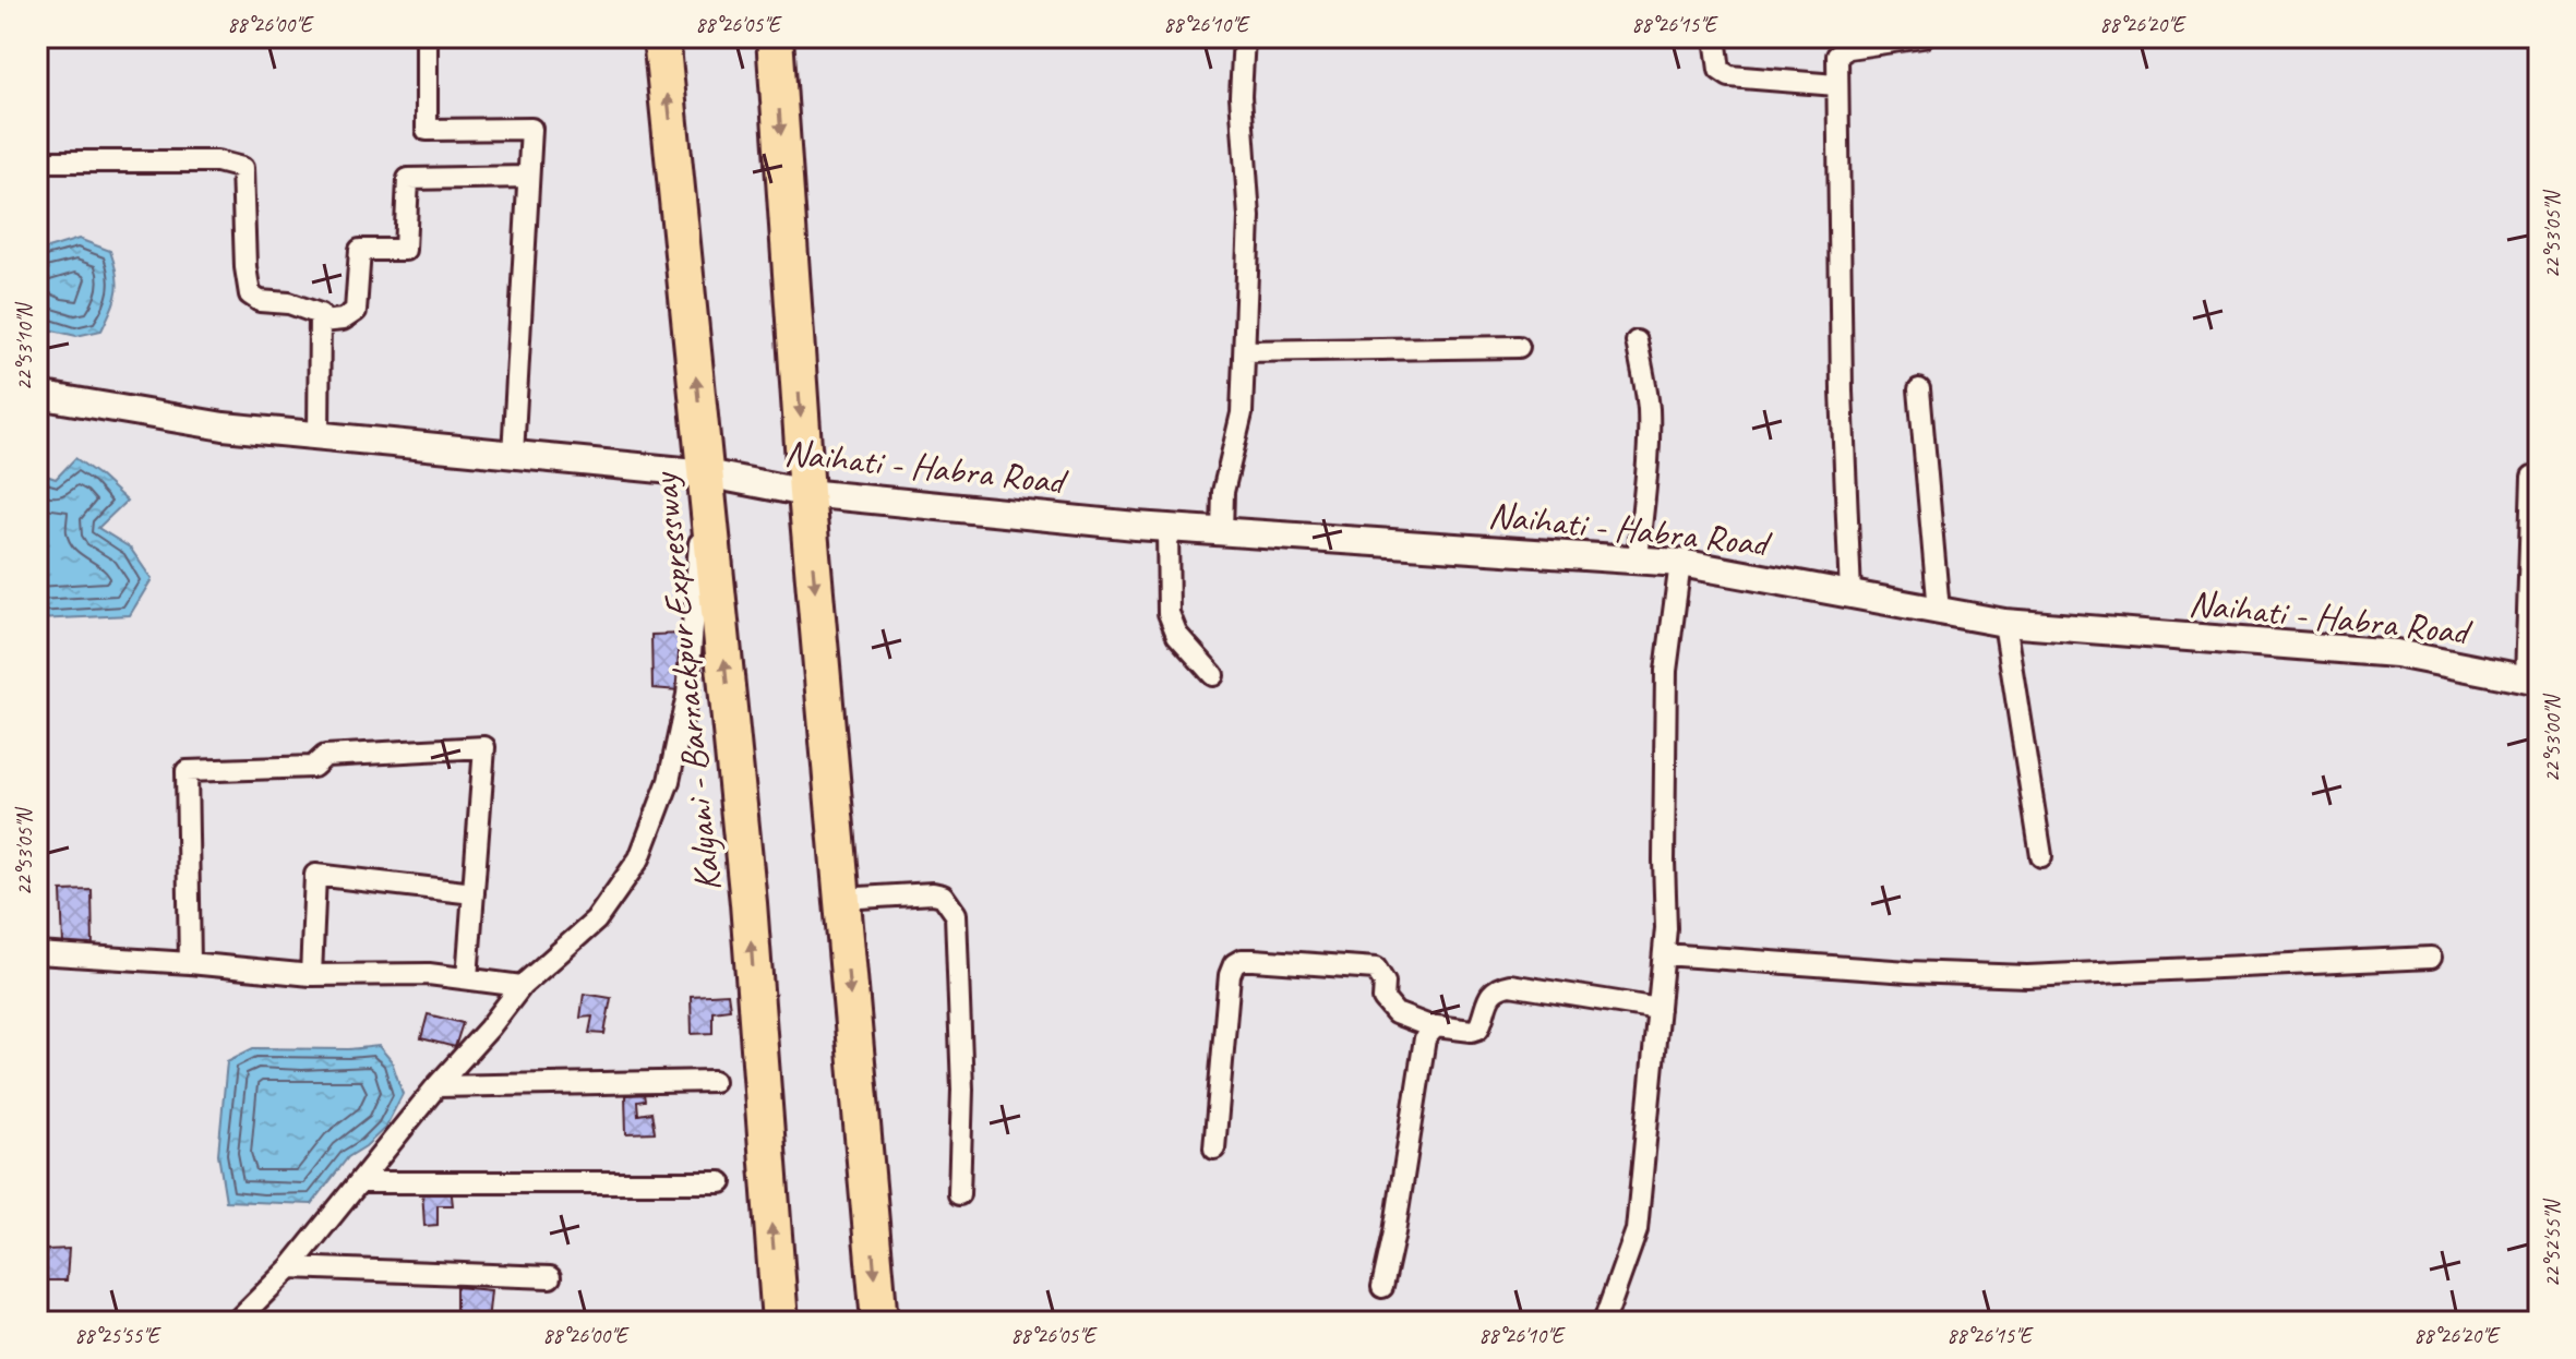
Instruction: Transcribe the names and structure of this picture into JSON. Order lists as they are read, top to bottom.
{
  "streets": {
    "highway": ["Kalyani - Barrackpur Expressway"],
    "main road": ["Naihati - Habra Road"]
  },
  "crossings": [
    ["Naihati - Habra Road", "Kalyani - Barrackpur Expressway"]
  ],
  "coordinates": [
    "88°26'00\"E",
    "88°26'05\"E",
    "88°26'10\"E",
    "88°26'15\"E",
    "88°26'20\"E",
    "22°53'05\"N",
    "22°53'10\"N",
    "22°53'00\"N",
    "22°52'55\"N",
    "88°25'55\"E"
  ]
}
